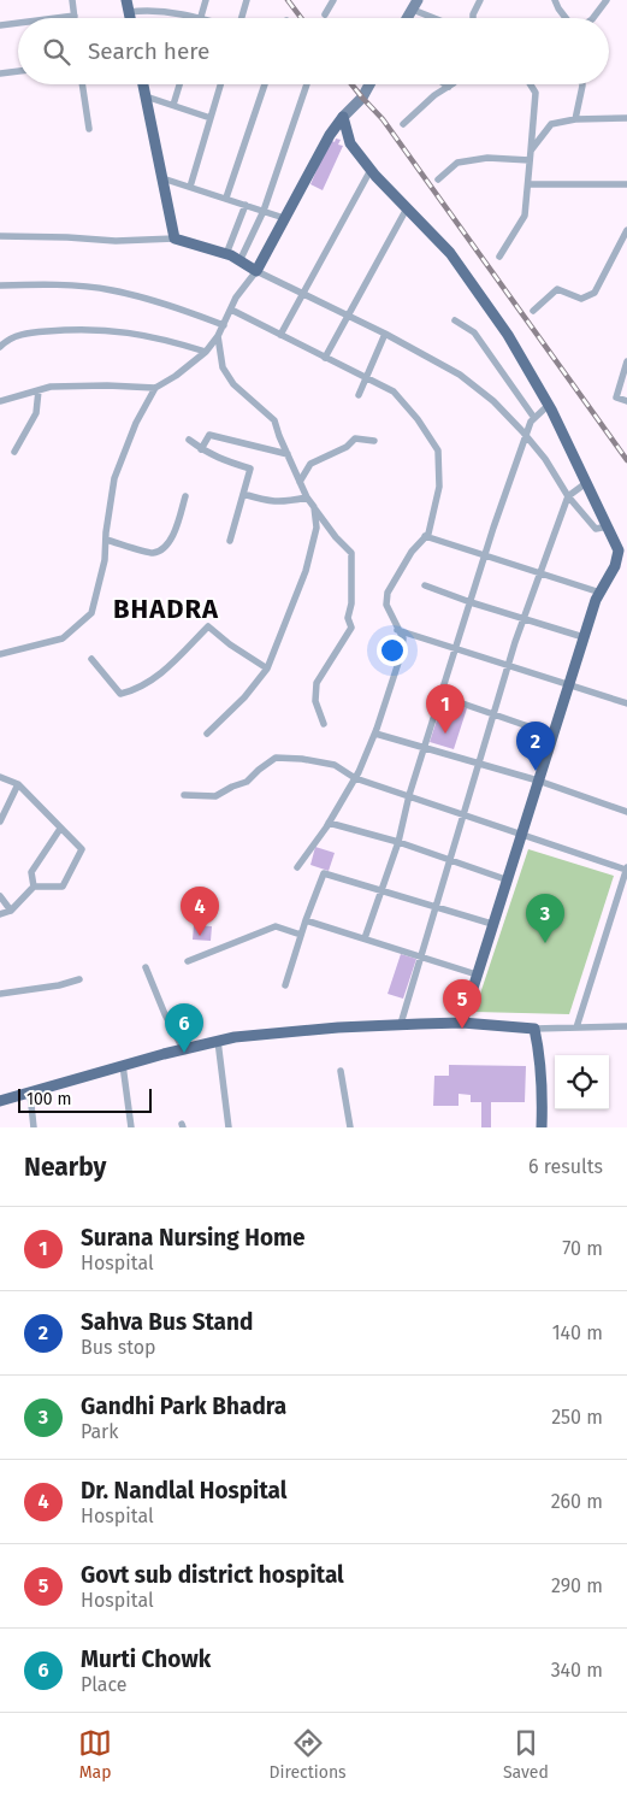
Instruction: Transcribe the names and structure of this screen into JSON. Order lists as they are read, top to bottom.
{
  "districts": ["BHADRA"],
  "scale_bar": "100 m",
  "page": {
    "search": "Search here",
    "pins": [
      "1",
      "2",
      "4",
      "3",
      "5",
      "6"
    ],
    "scale": "100 m",
    "heading": ["Nearby", "6 results"],
    "list": [
      {
        "mark": "1",
        "name": "Surana Nursing Home",
        "note": "Hospital",
        "value": "70 m"
      },
      {
        "mark": "2",
        "name": "Sahva Bus Stand",
        "note": "Bus stop",
        "value": "140 m"
      },
      {
        "mark": "3",
        "name": "Gandhi Park Bhadra",
        "note": "Park",
        "value": "250 m"
      },
      {
        "mark": "4",
        "name": "Dr. Nandlal Hospital",
        "note": "Hospital",
        "value": "260 m"
      },
      {
        "mark": "5",
        "name": "Govt sub district hospital",
        "note": "Hospital",
        "value": "290 m"
      },
      {
        "mark": "6",
        "name": "Murti Chowk",
        "note": "Place",
        "value": "340 m"
      }
    ],
    "nav": ["Map", "Directions", "Saved"]
  }
}
